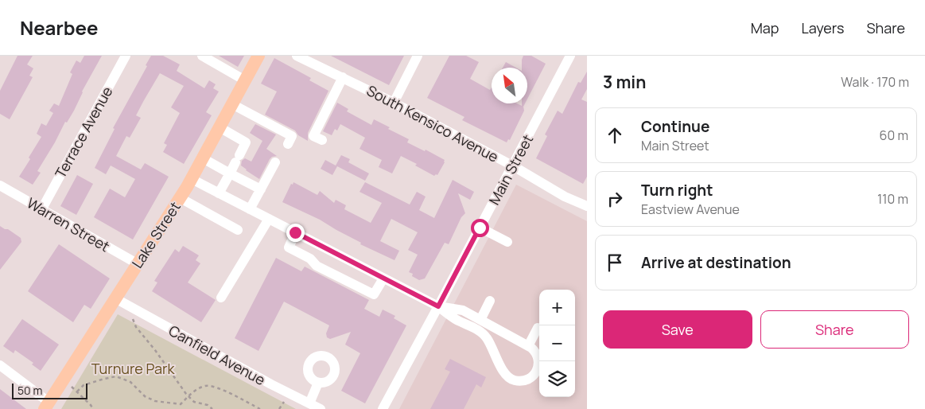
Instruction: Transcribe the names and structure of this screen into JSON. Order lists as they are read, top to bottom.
{
  "streets": {
    "main road": ["Lake Street"],
    "street": [
      "South Kensico Avenue",
      "Terrace Avenue",
      "Main Street",
      "Warren Street",
      "Canfield Avenue"
    ]
  },
  "crossings": [
    ["South Kensico Avenue", "Main Street"],
    ["Terrace Avenue", "Warren Street"],
    ["Warren Street", "Lake Street"],
    ["Lake Street", "Canfield Avenue"]
  ],
  "parks": ["Turnure Park"],
  "scale_bar": "50 m",
  "north": "top left",
  "page": {
    "header": "Nearbee",
    "nav": ["Map", "Layers", "Share"],
    "heading": ["3 min", "Walk · 170 m"],
    "list": [
      ["Continue", "Main Street", "60 m"],
      ["Turn right", "Eastview Avenue", "110 m"],
      "Arrive at destination"
    ],
    "map_buttons": ["+", "−"],
    "buttons": ["Save", "Share"],
    "scale": "50 m"
  }
}
